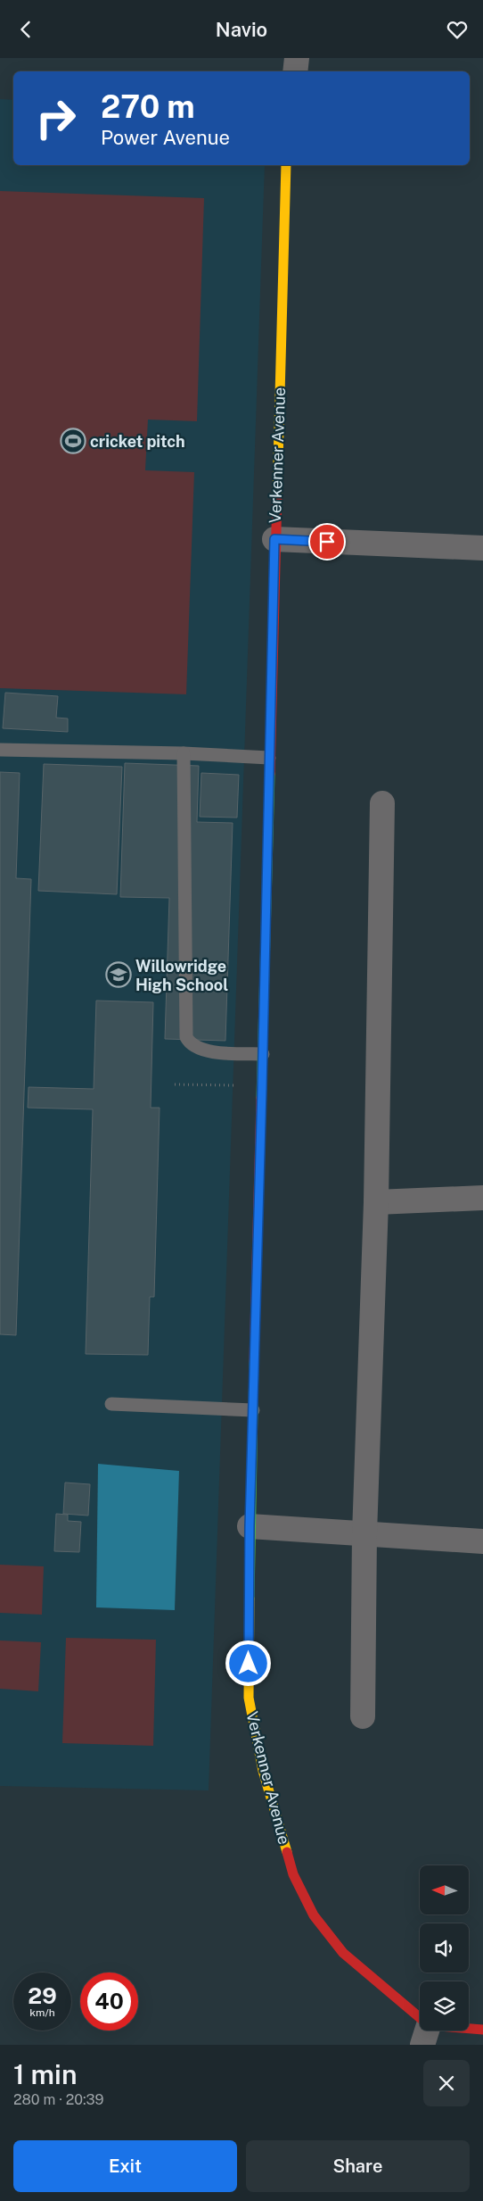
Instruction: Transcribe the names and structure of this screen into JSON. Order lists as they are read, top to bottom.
{
  "streets": {
    "street": ["Verkenner Avenue"]
  },
  "places": {
    "sports": ["cricket pitch"],
    "school or university": ["Willowridge High School"]
  },
  "north": "left",
  "page": {
    "header": "Navio",
    "turn": ["270 m", "Power Avenue"],
    "speed": "29 km/h",
    "limit": "40",
    "heading": ["1 min", "280 m · 20:39"],
    "buttons": ["Exit", "Share"]
  }
}
